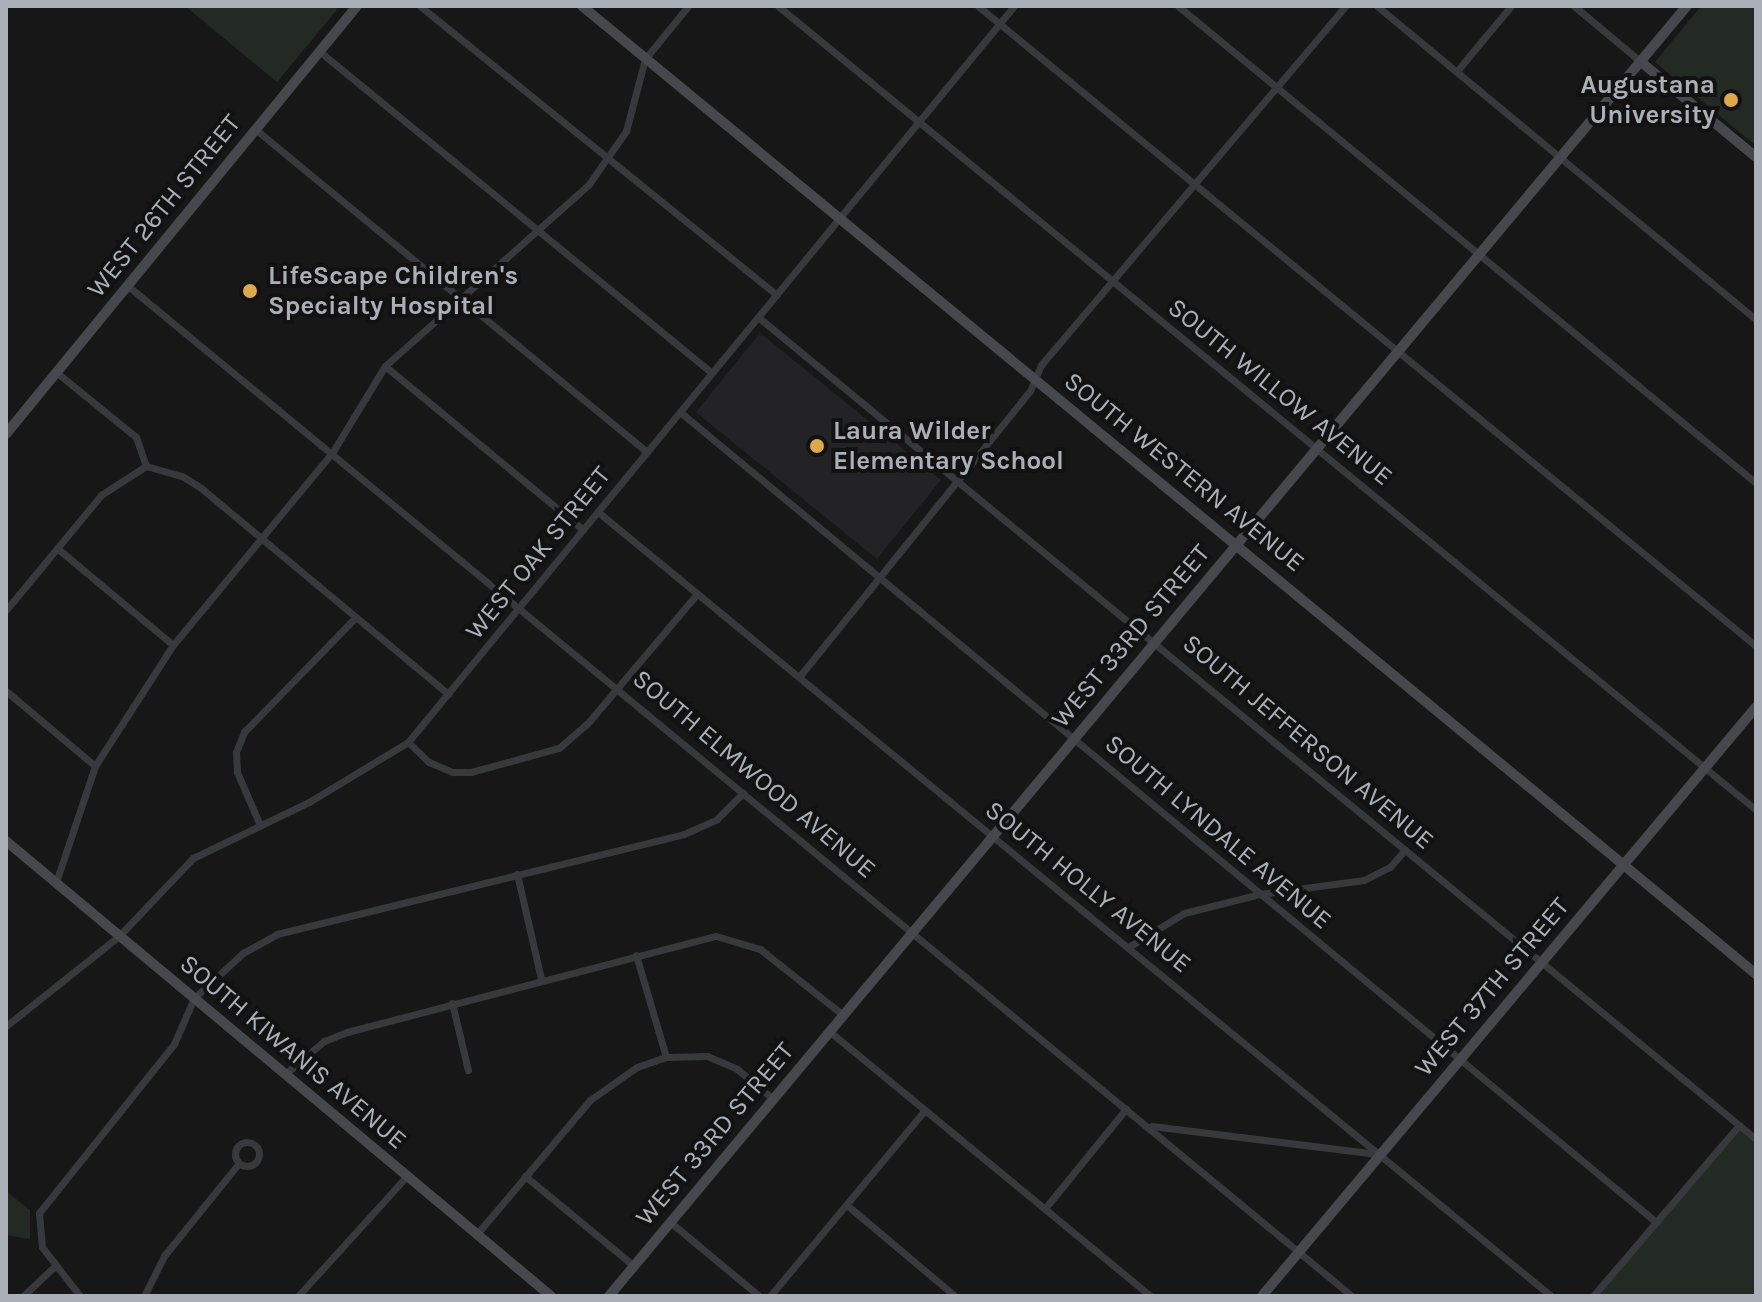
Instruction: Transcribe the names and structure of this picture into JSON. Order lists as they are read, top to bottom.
{
  "streets": {
    "street": [
      "WEST 26TH STREET",
      "SOUTH WILLOW AVENUE",
      "SOUTH WESTERN AVENUE",
      "WEST OAK STREET",
      "WEST 33RD STREET",
      "SOUTH JEFFERSON AVENUE",
      "SOUTH ELMWOOD AVENUE",
      "SOUTH LYNDALE AVENUE",
      "SOUTH HOLLY AVENUE",
      "WEST 37TH STREET",
      "SOUTH KIWANIS AVENUE"
    ]
  },
  "crossings": [
    ["WEST 26TH STREET", "SOUTH ELMWOOD AVENUE"],
    ["SOUTH WILLOW AVENUE", "WEST OAK STREET"],
    ["SOUTH WILLOW AVENUE", "WEST 33RD STREET"],
    ["SOUTH WILLOW AVENUE", "WEST 37TH STREET"],
    ["SOUTH WESTERN AVENUE", "WEST OAK STREET"],
    ["SOUTH WESTERN AVENUE", "WEST 33RD STREET"],
    ["SOUTH WESTERN AVENUE", "WEST 37TH STREET"],
    ["WEST OAK STREET", "SOUTH JEFFERSON AVENUE"],
    ["WEST OAK STREET", "SOUTH ELMWOOD AVENUE"],
    ["WEST OAK STREET", "SOUTH LYNDALE AVENUE"],
    ["WEST OAK STREET", "SOUTH HOLLY AVENUE"],
    ["WEST OAK STREET", "SOUTH KIWANIS AVENUE"],
    ["WEST 33RD STREET", "SOUTH JEFFERSON AVENUE"],
    ["WEST 33RD STREET", "SOUTH ELMWOOD AVENUE"],
    ["WEST 33RD STREET", "SOUTH LYNDALE AVENUE"],
    ["WEST 33RD STREET", "SOUTH HOLLY AVENUE"],
    ["SOUTH JEFFERSON AVENUE", "WEST 37TH STREET"],
    ["SOUTH ELMWOOD AVENUE", "WEST 37TH STREET"],
    ["SOUTH LYNDALE AVENUE", "WEST 37TH STREET"],
    ["SOUTH HOLLY AVENUE", "WEST 37TH STREET"]
  ],
  "places": ["Augustana University", "LifeScape Children's Specialty Hospital", "Laura Wilder Elementary School"]
}
